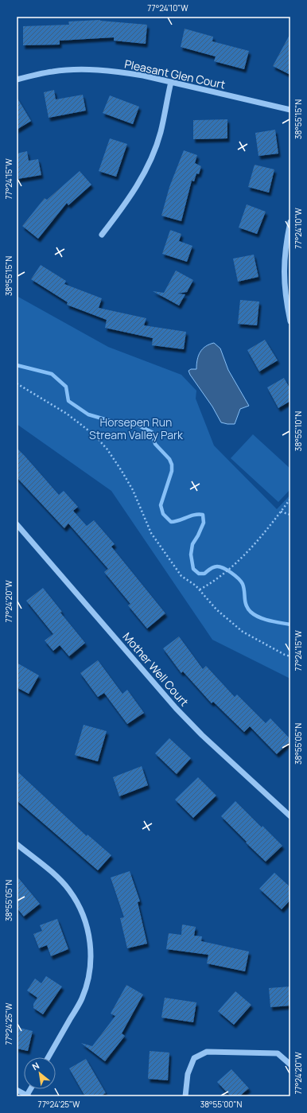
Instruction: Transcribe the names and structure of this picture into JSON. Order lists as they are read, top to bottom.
{
  "streets": {
    "street": ["Pleasant Glen Court", "Mother Well Court"]
  },
  "parks": ["Horsepen Run Stream Valley Park"],
  "north": "top left",
  "coordinates": [
    "77°24'10\"W",
    "38°55'15\"N",
    "77°24'15\"W",
    "38°55'10\"N",
    "77°24'20\"W",
    "38°55'05\"N",
    "77°24'25\"W",
    "38°55'00\"N"
  ]
}
